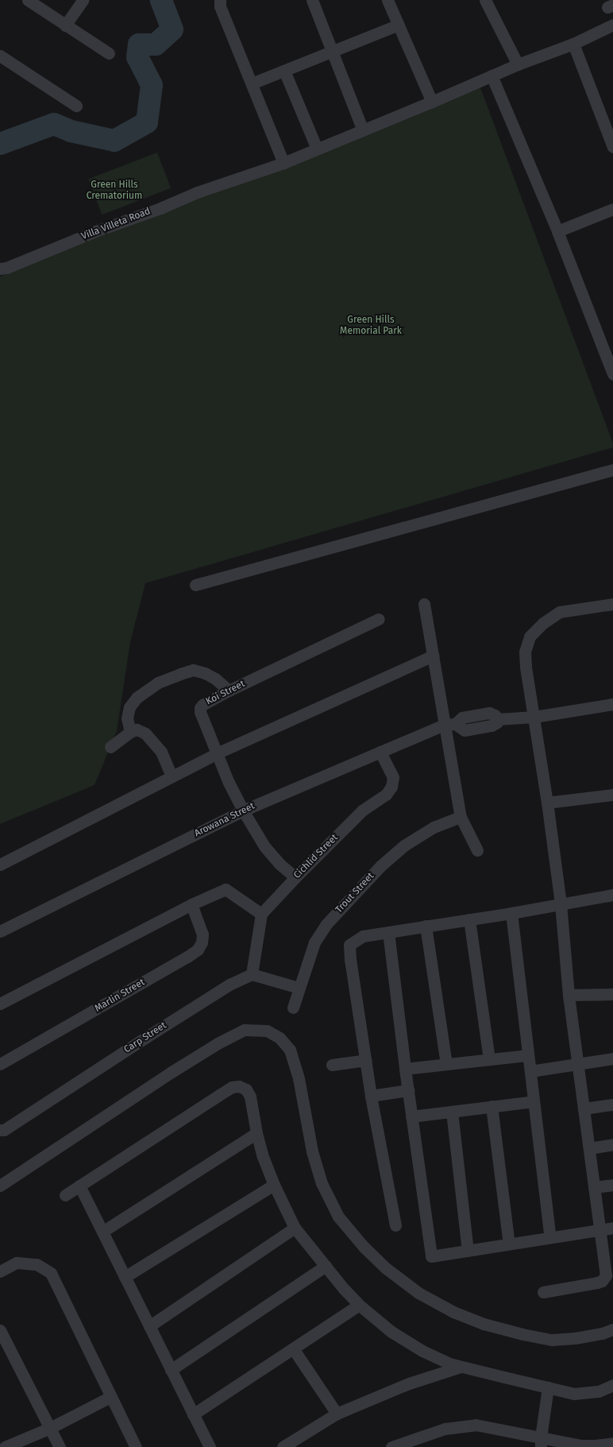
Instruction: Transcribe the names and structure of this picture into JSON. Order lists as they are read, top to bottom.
{
  "streets": {
    "street": [
      "Villa Villeta Road",
      "Koi Street",
      "Arowana Street",
      "Cichlid Street",
      "Trout Street",
      "Marlin Street",
      "Carp Street"
    ]
  },
  "crossings": [
    ["Koi Street", "Arowana Street"],
    ["Koi Street", "Cichlid Street"],
    ["Arowana Street", "Cichlid Street"]
  ],
  "parks": ["Green Hills Crematorium", "Green Hills Memorial Park"]
}
